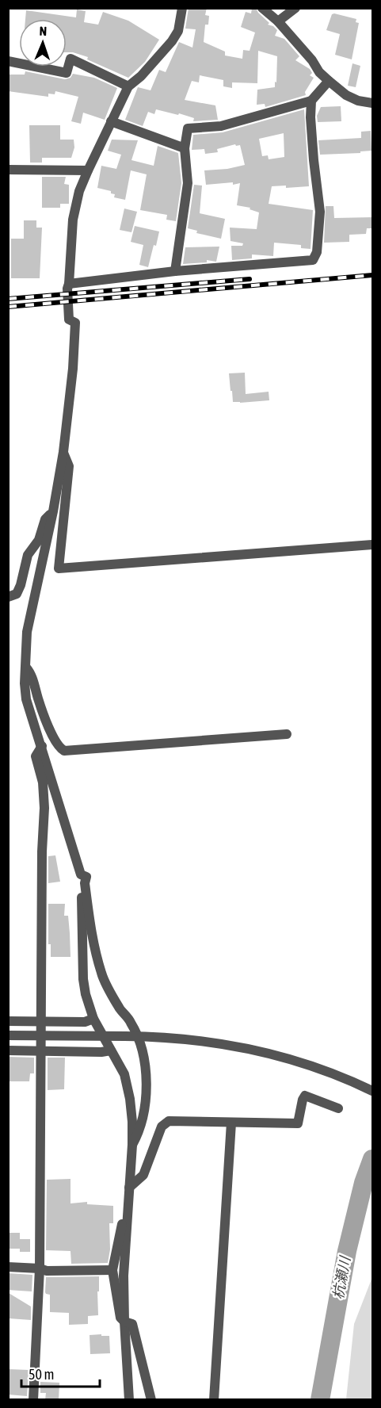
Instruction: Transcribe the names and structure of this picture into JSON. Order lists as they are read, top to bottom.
{
  "water": ["杭瀬川"],
  "scale_bar": "50 m",
  "north": "top"
}
